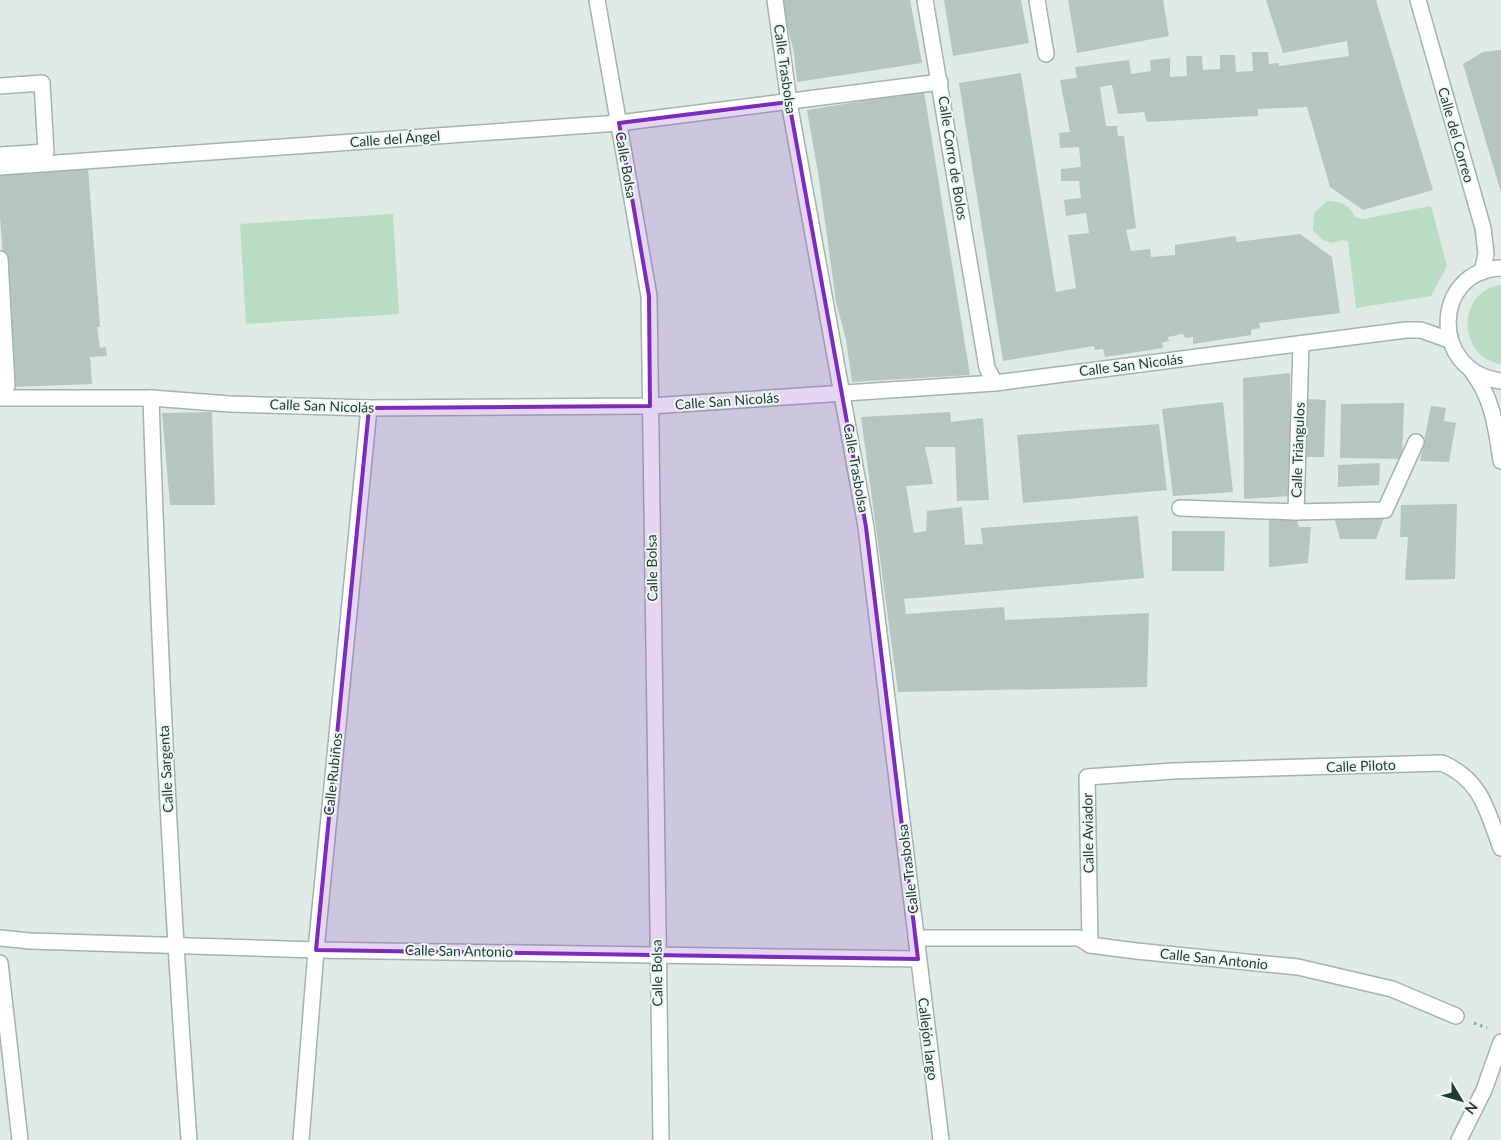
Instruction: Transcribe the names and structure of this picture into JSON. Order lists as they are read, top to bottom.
{
  "streets": {
    "street": [
      "Calle Trasbolsa",
      "Calle del Correo",
      "Calle del Ángel",
      "Calle Corro de Bolos",
      "Calle Bolsa",
      "Calle San Nicolás",
      "Calle Triángulos",
      "Calle Piloto",
      "Calle Sargenta",
      "Calle Rubiños",
      "Calle Aviador",
      "Calle San Antonio",
      "Callejón largo"
    ]
  },
  "crossings": [
    ["Calle Trasbolsa", "Calle del Ángel"],
    ["Calle Trasbolsa", "Calle Corro de Bolos"],
    ["Calle Trasbolsa", "Calle San Nicolás"],
    ["Calle Trasbolsa", "Calle San Antonio"],
    ["Calle Trasbolsa", "Callejón largo"],
    ["Calle del Ángel", "Calle Corro de Bolos"],
    ["Calle del Ángel", "Calle Bolsa"],
    ["Calle Corro de Bolos", "Calle San Nicolás"],
    ["Calle Bolsa", "Calle San Nicolás"],
    ["Calle Bolsa", "Calle San Antonio"],
    ["Calle San Nicolás", "Calle Triángulos"],
    ["Calle San Nicolás", "Calle Sargenta"],
    ["Calle San Nicolás", "Calle Rubiños"],
    ["Calle Piloto", "Calle Aviador"],
    ["Calle Sargenta", "Calle San Antonio"],
    ["Calle Rubiños", "Calle San Antonio"],
    ["Calle Aviador", "Calle San Antonio"],
    ["Calle San Antonio", "Callejón largo"]
  ],
  "north": "bottom right"
}
